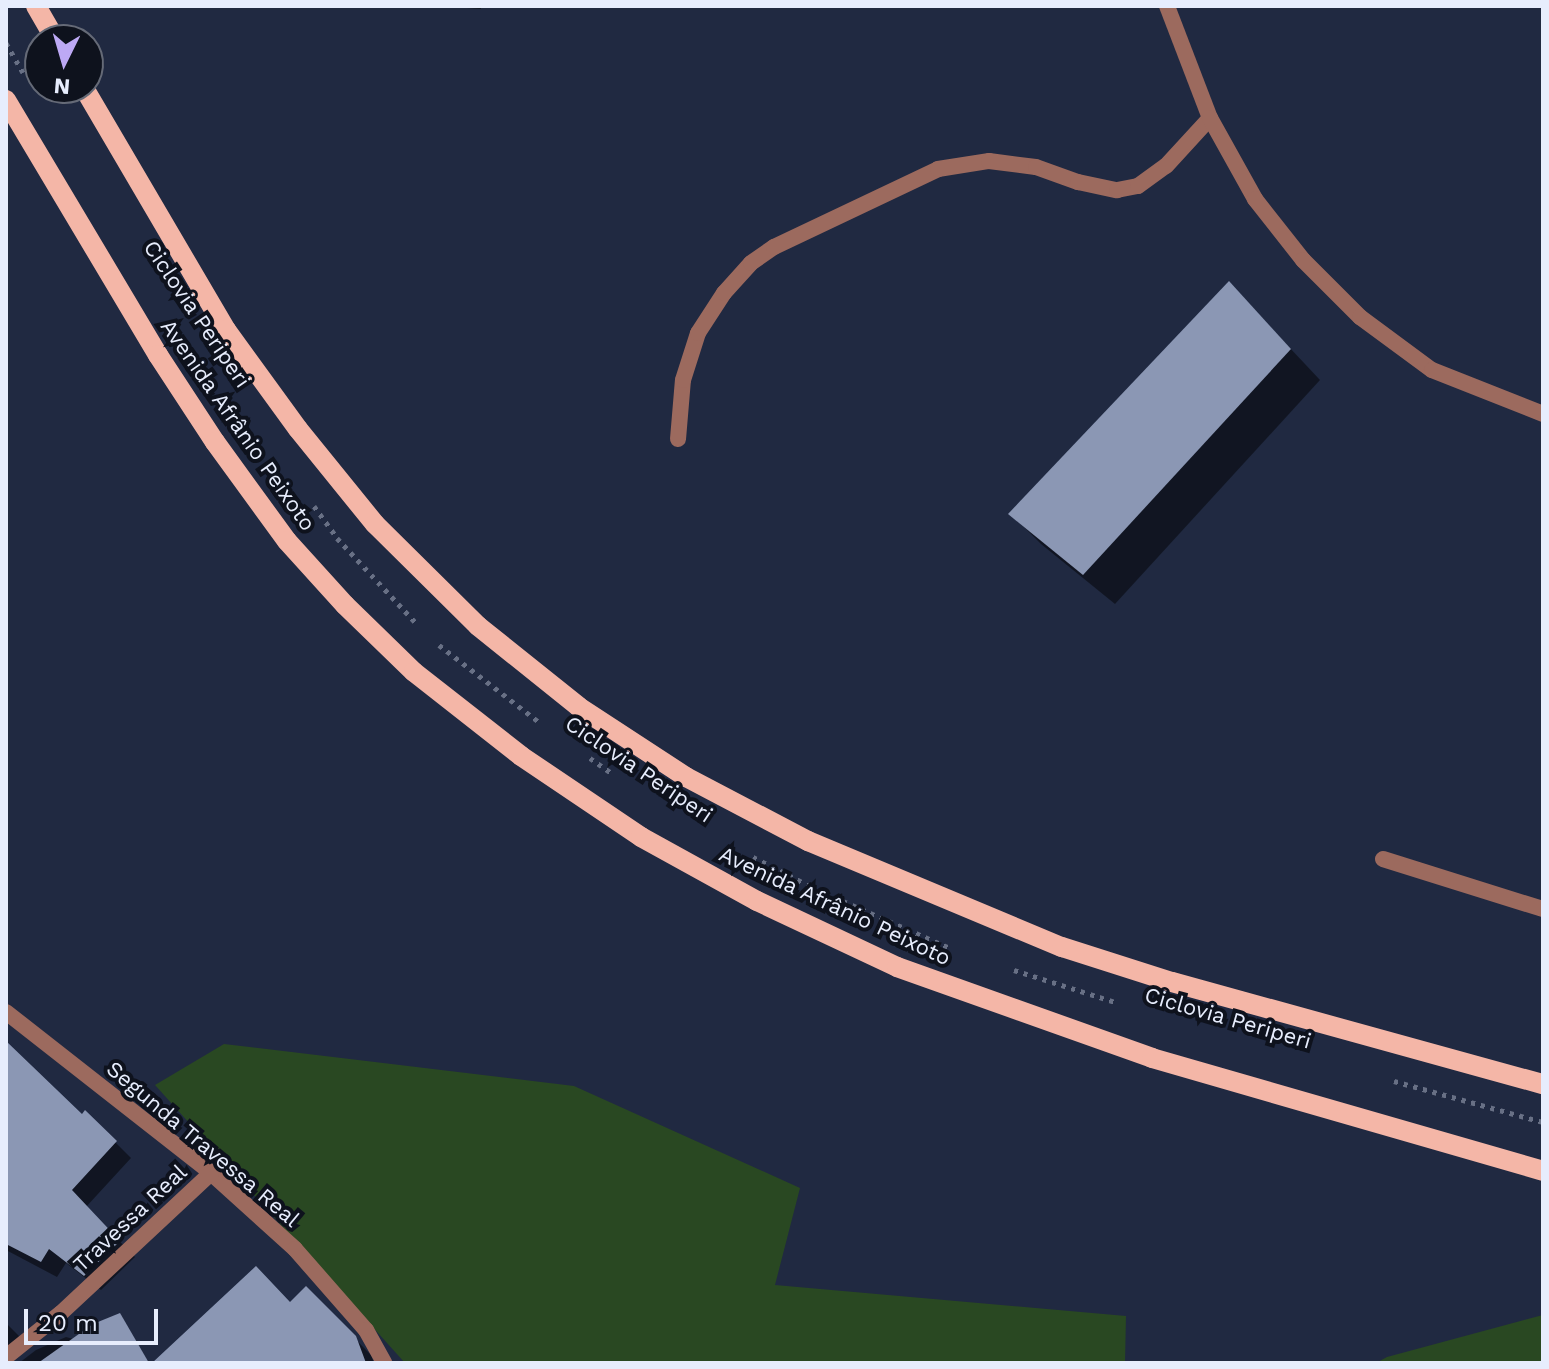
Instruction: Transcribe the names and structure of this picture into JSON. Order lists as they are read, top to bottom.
{
  "streets": {
    "main road": ["Avenida Afrânio Peixoto"],
    "street": ["Segunda Travessa Real", "Travessa Real"],
    "path": ["Ciclovia Periperi"]
  },
  "crossings": [
    ["Segunda Travessa Real", "Travessa Real"]
  ],
  "scale_bar": "20 m",
  "north": "bottom"
}
